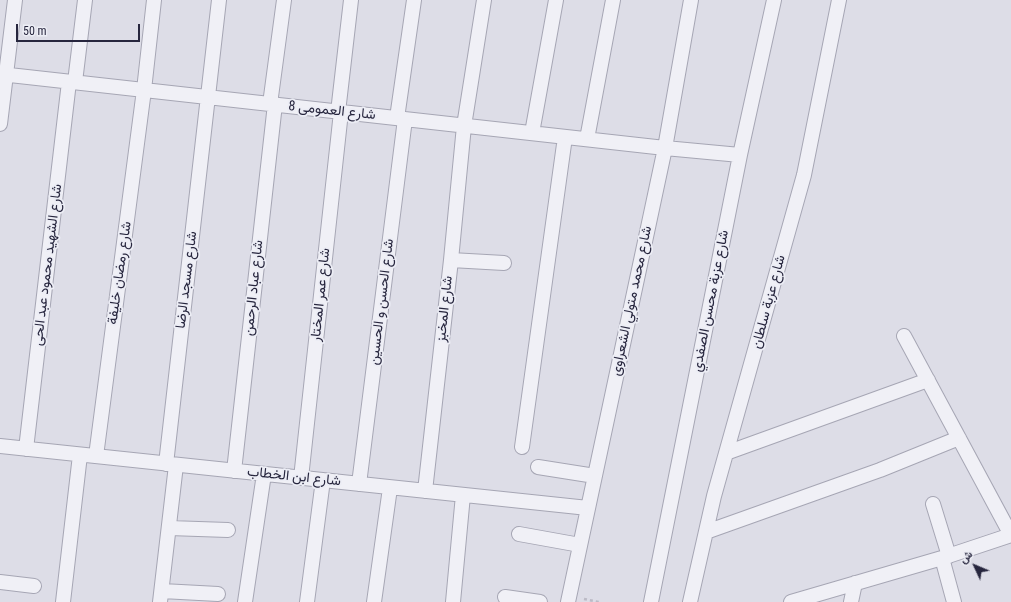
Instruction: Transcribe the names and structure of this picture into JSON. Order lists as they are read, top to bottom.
{
  "streets": {
    "street": [
      "شارع العمومى 8",
      "شارع الشهيد محمود عبد الحى",
      "شارع رمضان خليفة",
      "شارع مسجد الرضا",
      "شارع عباد الرحمن",
      "شارع عمر المختار",
      "شارع محمد متولي الشعراوى",
      "شارع عزبة محسن الصفدي",
      "شارع الحسن و الحسين",
      "شارع عزبة سلطان",
      "شارع المخبز",
      "شارع ابن الخطاب"
    ]
  },
  "crossings": [
    ["شارع العمومى 8", "شارع الشهيد محمود عبد الحى"],
    ["شارع العمومى 8", "شارع رمضان خليفة"],
    ["شارع العمومى 8", "شارع مسجد الرضا"],
    ["شارع العمومى 8", "شارع عباد الرحمن"],
    ["شارع العمومى 8", "شارع عمر المختار"],
    ["شارع العمومى 8", "شارع محمد متولي الشعراوى"],
    ["شارع العمومى 8", "شارع عزبة محسن الصفدي"],
    ["شارع العمومى 8", "شارع الحسن و الحسين"],
    ["شارع العمومى 8", "شارع المخبز"],
    ["شارع الشهيد محمود عبد الحى", "شارع ابن الخطاب"],
    ["شارع رمضان خليفة", "شارع ابن الخطاب"],
    ["شارع مسجد الرضا", "شارع ابن الخطاب"],
    ["شارع عباد الرحمن", "شارع ابن الخطاب"],
    ["شارع عمر المختار", "شارع ابن الخطاب"],
    ["شارع محمد متولي الشعراوى", "شارع ابن الخطاب"],
    ["شارع الحسن و الحسين", "شارع ابن الخطاب"],
    ["شارع المخبز", "شارع ابن الخطاب"]
  ],
  "scale_bar": "50 m",
  "north": "top left"
}
